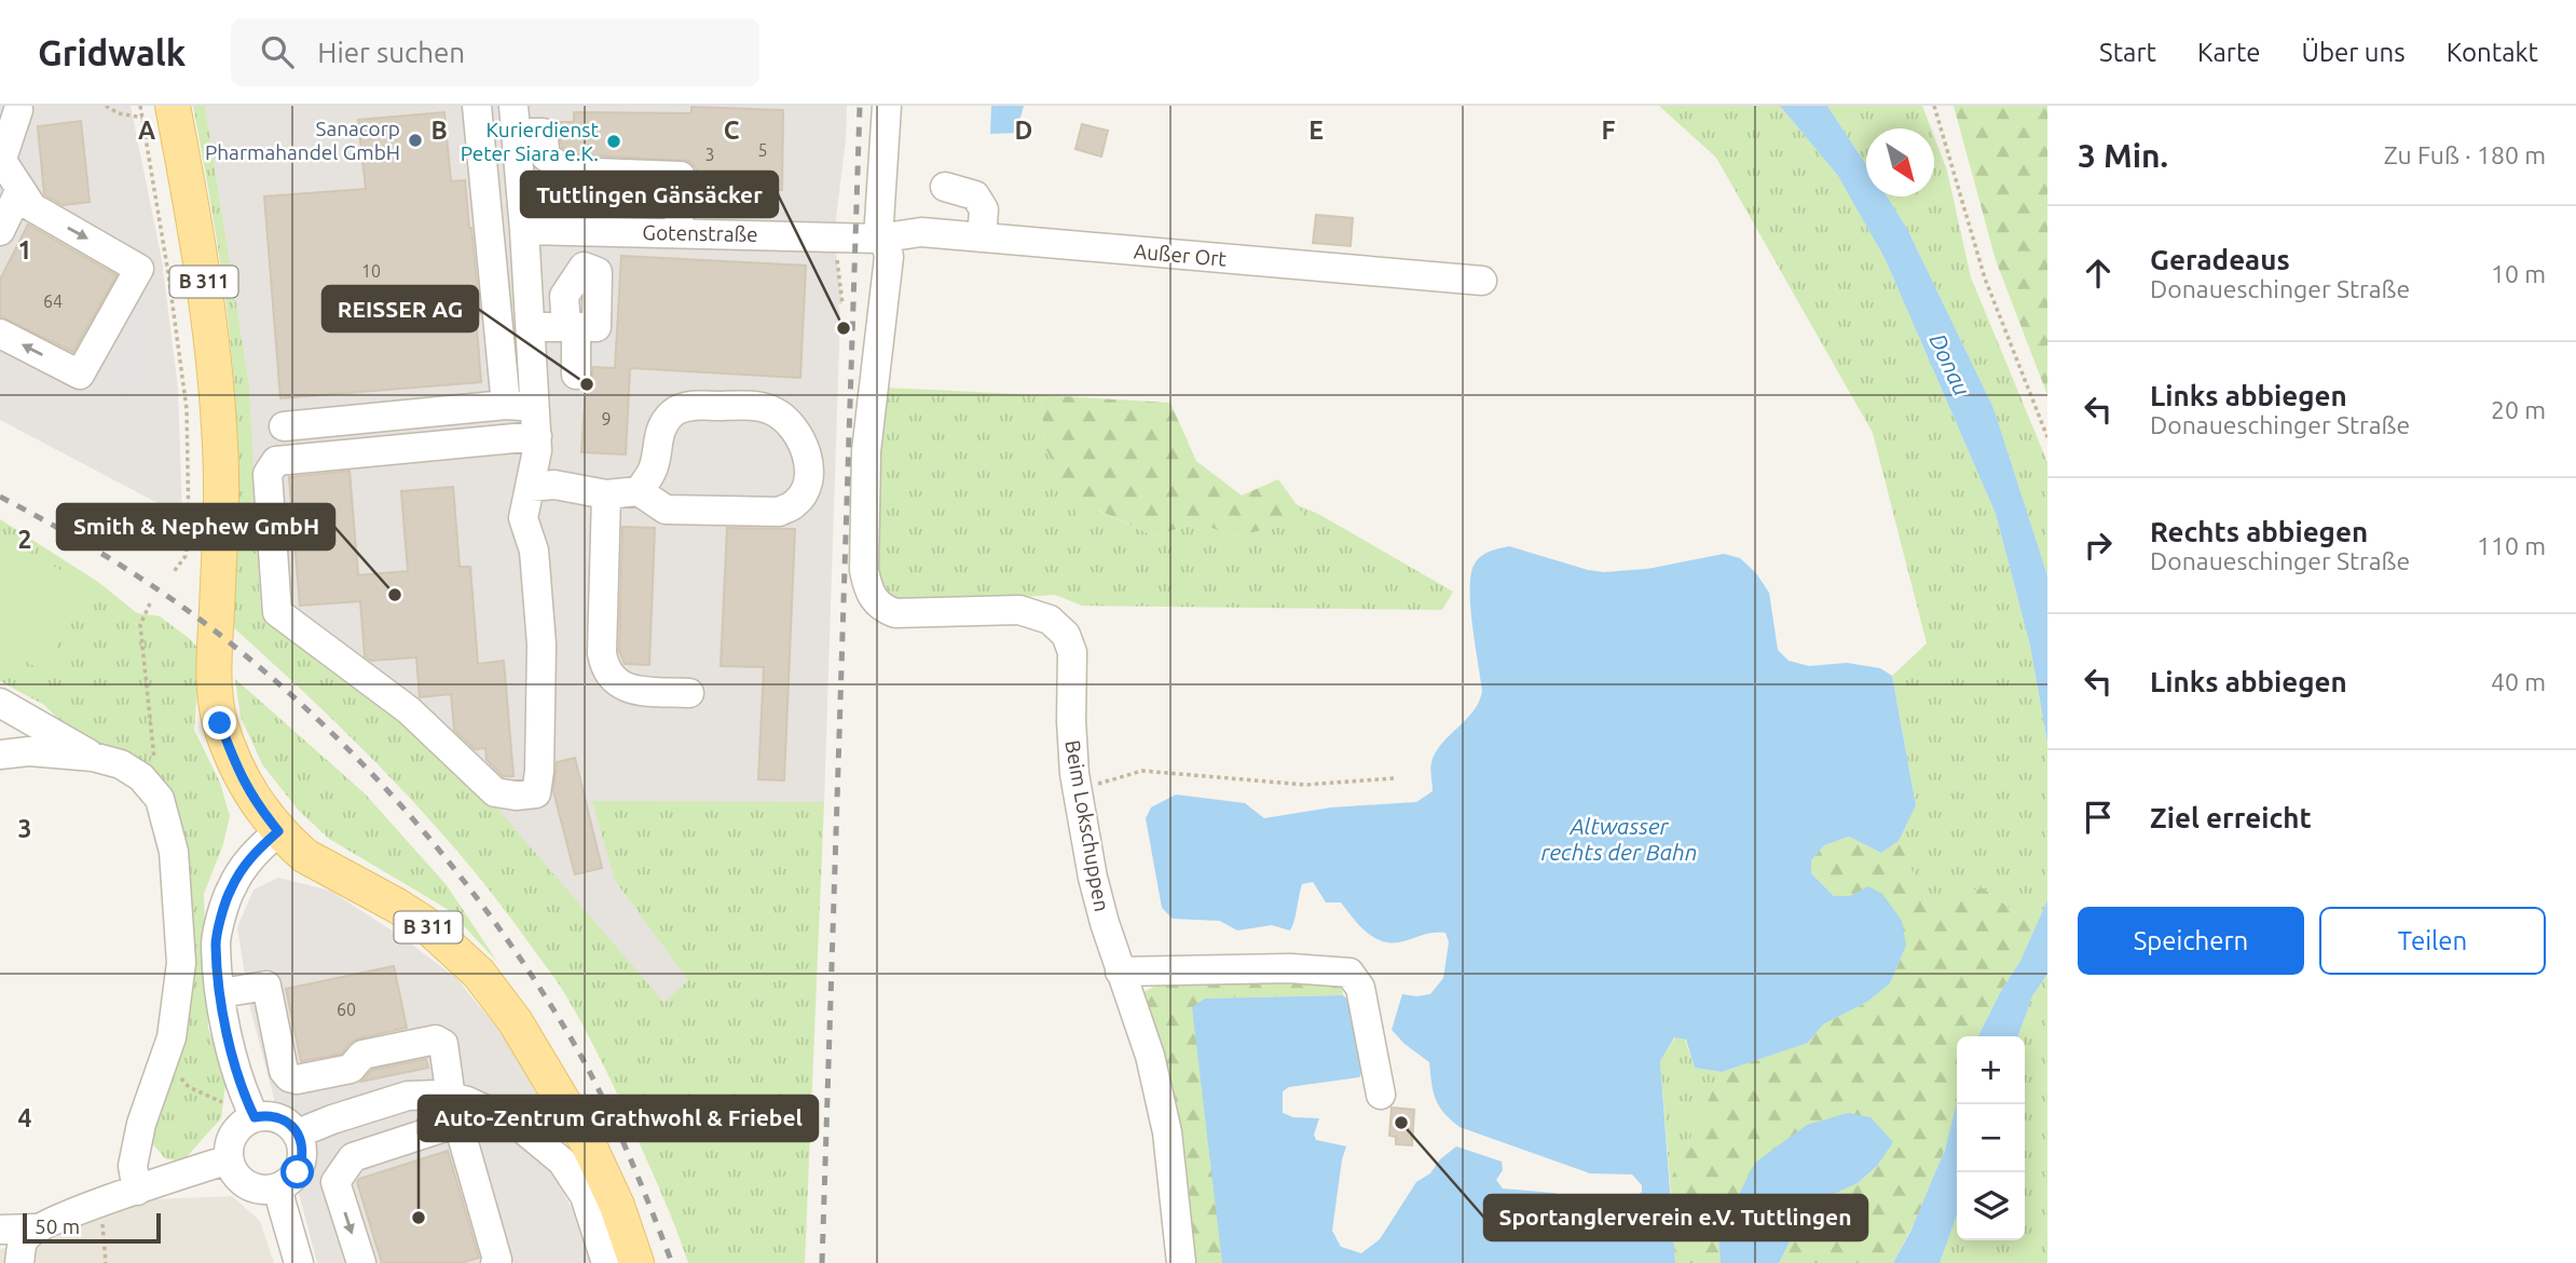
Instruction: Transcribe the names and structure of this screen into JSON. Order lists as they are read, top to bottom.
{
  "streets": {
    "main road": ["B 311"],
    "street": ["Gotenstraße", "Außer Ort", "Beim Lokschuppen"]
  },
  "crossings": [
    ["Gotenstraße", "Außer Ort"],
    ["Gotenstraße", "Beim Lokschuppen"],
    ["Außer Ort", "Beim Lokschuppen"]
  ],
  "water": ["Donau", "Altwasser rechts der Bahn"],
  "places": [
    "Sanacorp Pharmahandel GmbH",
    "Kurierdienst Peter Siara e.K.",
    "Tuttlingen Gänsäcker",
    "REISSER AG",
    "Smith & Nephew GmbH",
    "Sportanglerverein e.V. Tuttlingen",
    "Auto-Zentrum Grathwohl & Friebel"
  ],
  "house_numbers": [
    "5",
    "3",
    "10",
    "64",
    "9",
    "60"
  ],
  "scale_bar": "50 m",
  "north": "bottom right",
  "page": {
    "header": "Gridwalk",
    "search": "Hier suchen",
    "nav": [
      "Start",
      "Karte",
      "Über uns",
      "Kontakt"
    ],
    "heading": ["3 Min.", "Zu Fuß · 180 m"],
    "list": [
      ["Geradeaus", "Donaueschinger Straße", "10 m"],
      ["Links abbiegen", "Donaueschinger Straße", "20 m"],
      ["Rechts abbiegen", "Donaueschinger Straße", "110 m"],
      ["Links abbiegen", "40 m"],
      "Ziel erreicht"
    ],
    "buttons": ["Speichern", "Teilen"],
    "map_buttons": ["+", "−"],
    "scale": "50 m"
  },
  "grid": {
    "columns": [
      "A",
      "B",
      "C",
      "D",
      "E",
      "F"
    ],
    "rows": [
      "1",
      "2",
      "3",
      "4"
    ]
  }
}
